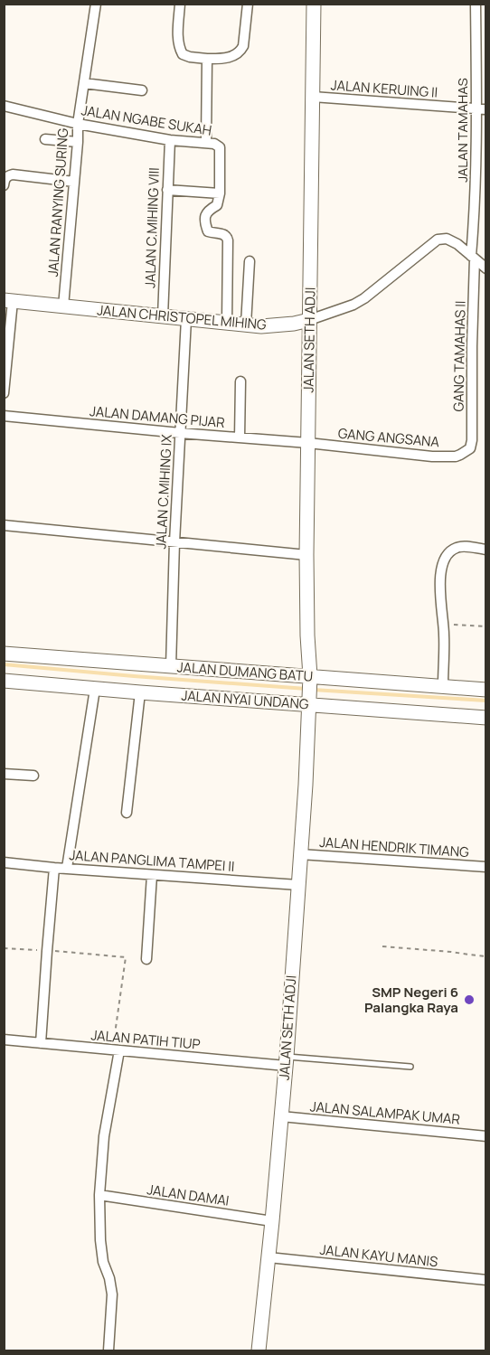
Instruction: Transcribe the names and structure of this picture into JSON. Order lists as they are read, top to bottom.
{
  "streets": {
    "street": [
      "JALAN KERUING II",
      "JALAN NGABE SUKAH",
      "JALAN TAMAHAS",
      "JALAN RANYING SURING",
      "JALAN C.MIHING VIII",
      "JALAN CHRISTOPEL MIHING",
      "JALAN SETH ADJI",
      "GANG TAMAHAS II",
      "JALAN DAMANG PIJAR",
      "GANG ANGSANA",
      "JALAN C.MIHING IX",
      "JALAN DUMANG BATU",
      "JALAN NYAI UNDANG",
      "JALAN HENDRIK TIMANG",
      "JALAN PANGLIMA TAMPEI II",
      "JALAN PATIH TIUP",
      "JALAN SALAMPAK UMAR",
      "JALAN DAMAI",
      "JALAN KAYU MANIS"
    ]
  },
  "crossings": [
    ["JALAN KERUING II", "JALAN TAMAHAS"],
    ["JALAN KERUING II", "JALAN SETH ADJI"],
    ["JALAN NGABE SUKAH", "JALAN RANYING SURING"],
    ["JALAN NGABE SUKAH", "JALAN C.MIHING VIII"],
    ["JALAN TAMAHAS", "JALAN CHRISTOPEL MIHING"],
    ["JALAN TAMAHAS", "GANG TAMAHAS II"],
    ["JALAN RANYING SURING", "JALAN CHRISTOPEL MIHING"],
    ["JALAN C.MIHING VIII", "JALAN CHRISTOPEL MIHING"],
    ["JALAN CHRISTOPEL MIHING", "JALAN SETH ADJI"],
    ["JALAN CHRISTOPEL MIHING", "GANG TAMAHAS II"],
    ["JALAN CHRISTOPEL MIHING", "JALAN C.MIHING IX"],
    ["JALAN SETH ADJI", "JALAN DAMANG PIJAR"],
    ["JALAN SETH ADJI", "GANG ANGSANA"],
    ["JALAN SETH ADJI", "JALAN DUMANG BATU"],
    ["JALAN SETH ADJI", "JALAN NYAI UNDANG"],
    ["JALAN SETH ADJI", "JALAN HENDRIK TIMANG"],
    ["JALAN SETH ADJI", "JALAN PANGLIMA TAMPEI II"],
    ["JALAN SETH ADJI", "JALAN PATIH TIUP"],
    ["JALAN SETH ADJI", "JALAN SALAMPAK UMAR"],
    ["JALAN SETH ADJI", "JALAN DAMAI"],
    ["JALAN SETH ADJI", "JALAN KAYU MANIS"],
    ["GANG TAMAHAS II", "GANG ANGSANA"],
    ["JALAN DAMANG PIJAR", "GANG ANGSANA"],
    ["JALAN DAMANG PIJAR", "JALAN C.MIHING IX"],
    ["JALAN C.MIHING IX", "JALAN DUMANG BATU"]
  ],
  "places": ["SMP Negeri 6 Palangka Raya"]
}
